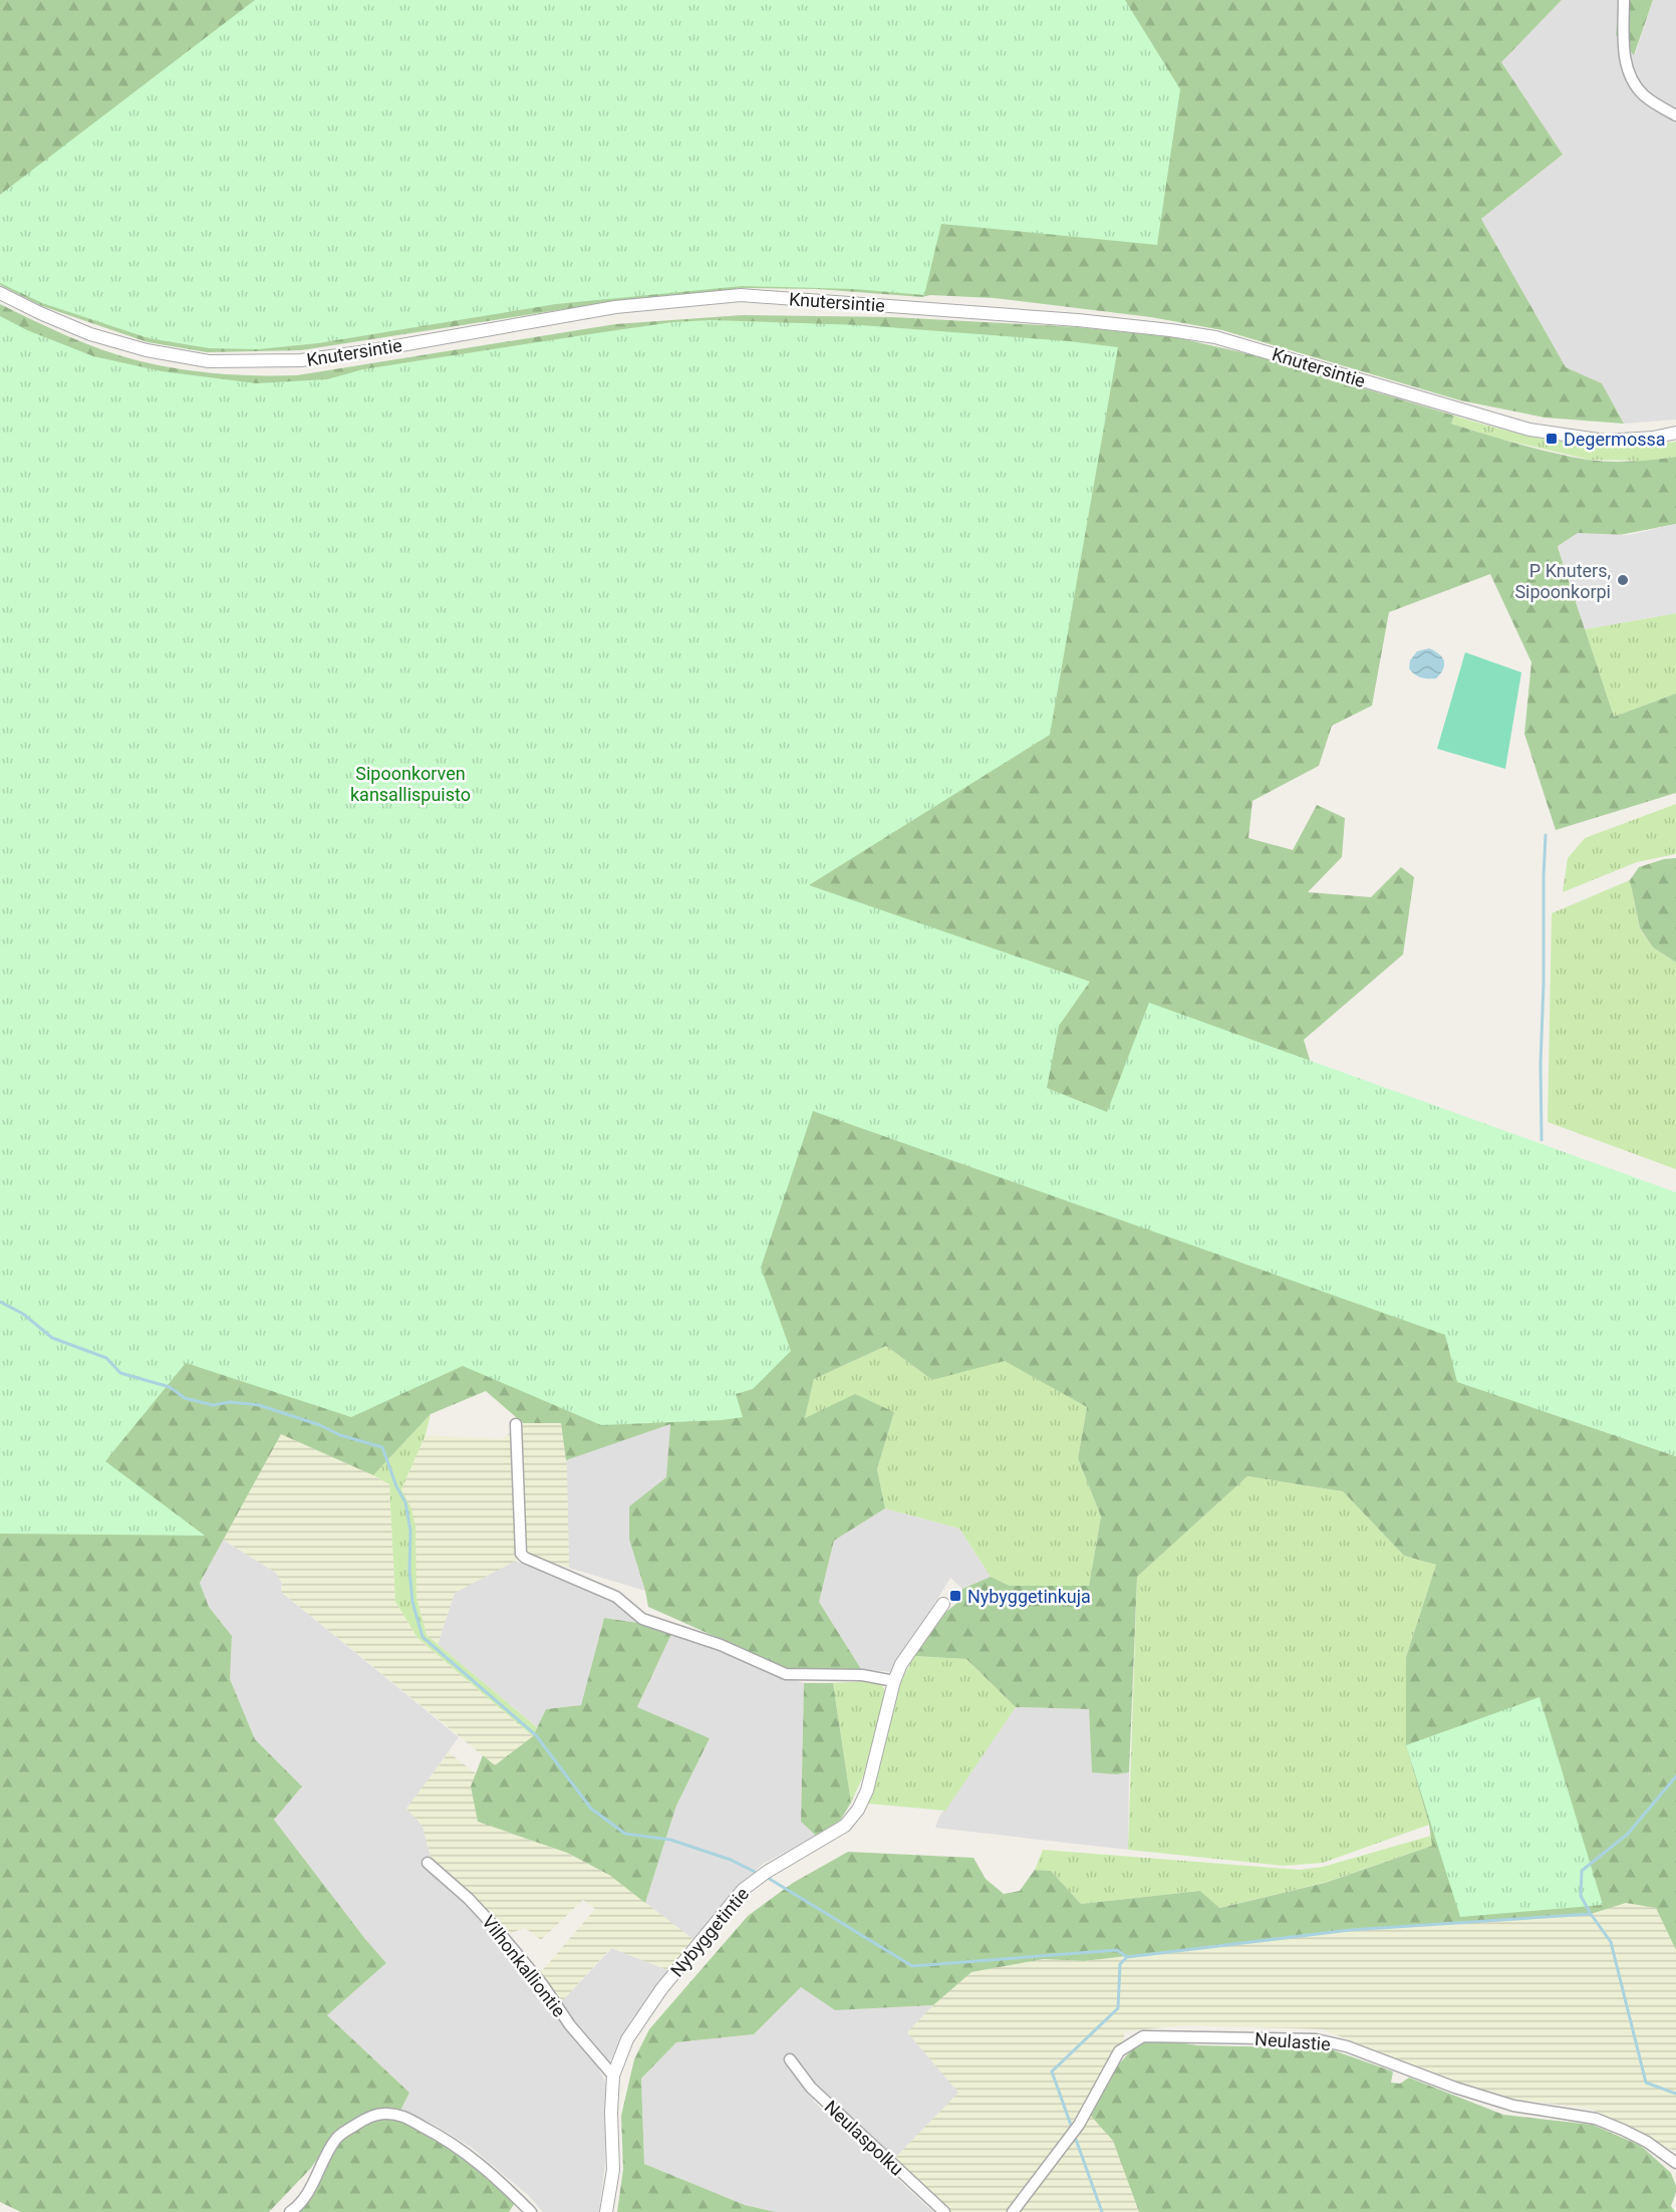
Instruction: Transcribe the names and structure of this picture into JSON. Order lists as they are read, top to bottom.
{
  "streets": {
    "street": [
      "Knutersintie",
      "Nybyggetintie",
      "Vilhonkalliontie",
      "Neulastie",
      "Neulaspolku"
    ]
  },
  "crossings": [
    ["Nybyggetintie", "Vilhonkalliontie"]
  ],
  "parks": ["Sipoonkorven kansallispuisto"],
  "places": {
    "transit": ["Degermossa", "Nybyggetinkuja"],
    "other": ["P Knuters, Sipoonkorpi"]
  }
}
